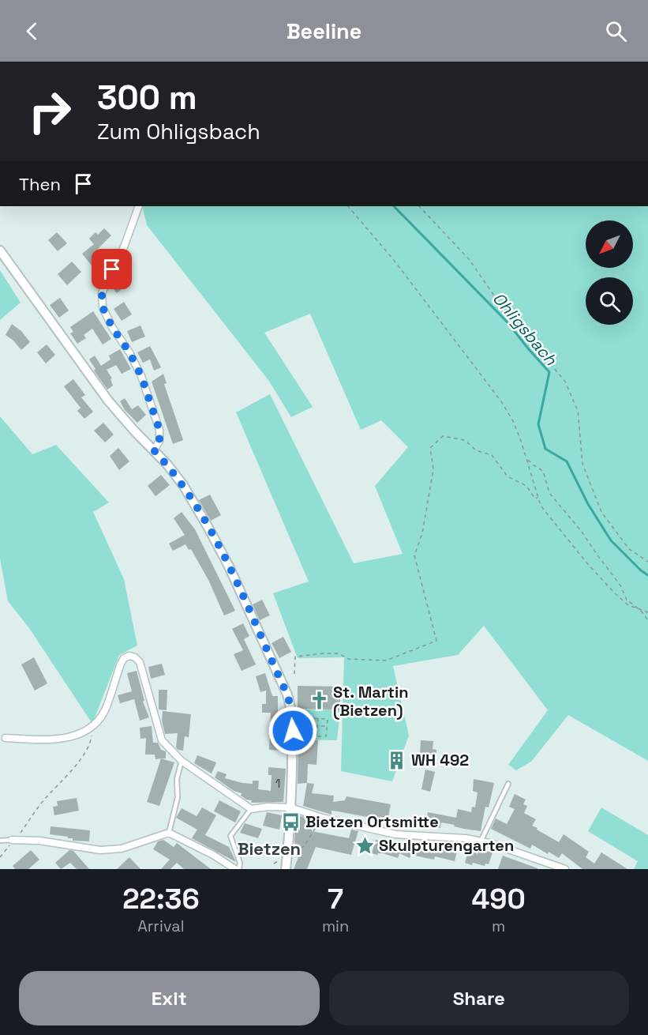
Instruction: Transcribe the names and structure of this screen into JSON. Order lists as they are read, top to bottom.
{
  "districts": ["Bietzen"],
  "water": ["Ohligsbach"],
  "places": {
    "church": ["St. Martin (Bietzen)"],
    "building": ["WH 492"],
    "bus stop": ["Bietzen Ortsmitte"],
    "place": ["Skulpturengarten"]
  },
  "house_numbers": ["1"],
  "north": "bottom left",
  "page": {
    "header": "Beeline",
    "turn": ["300 m", "Zum Ohligsbach"],
    "then": "Then",
    "eta": [
      "22:36",
      "Arrival",
      "7",
      "min",
      "490",
      "m"
    ],
    "buttons": ["Exit", "Share"]
  }
}
